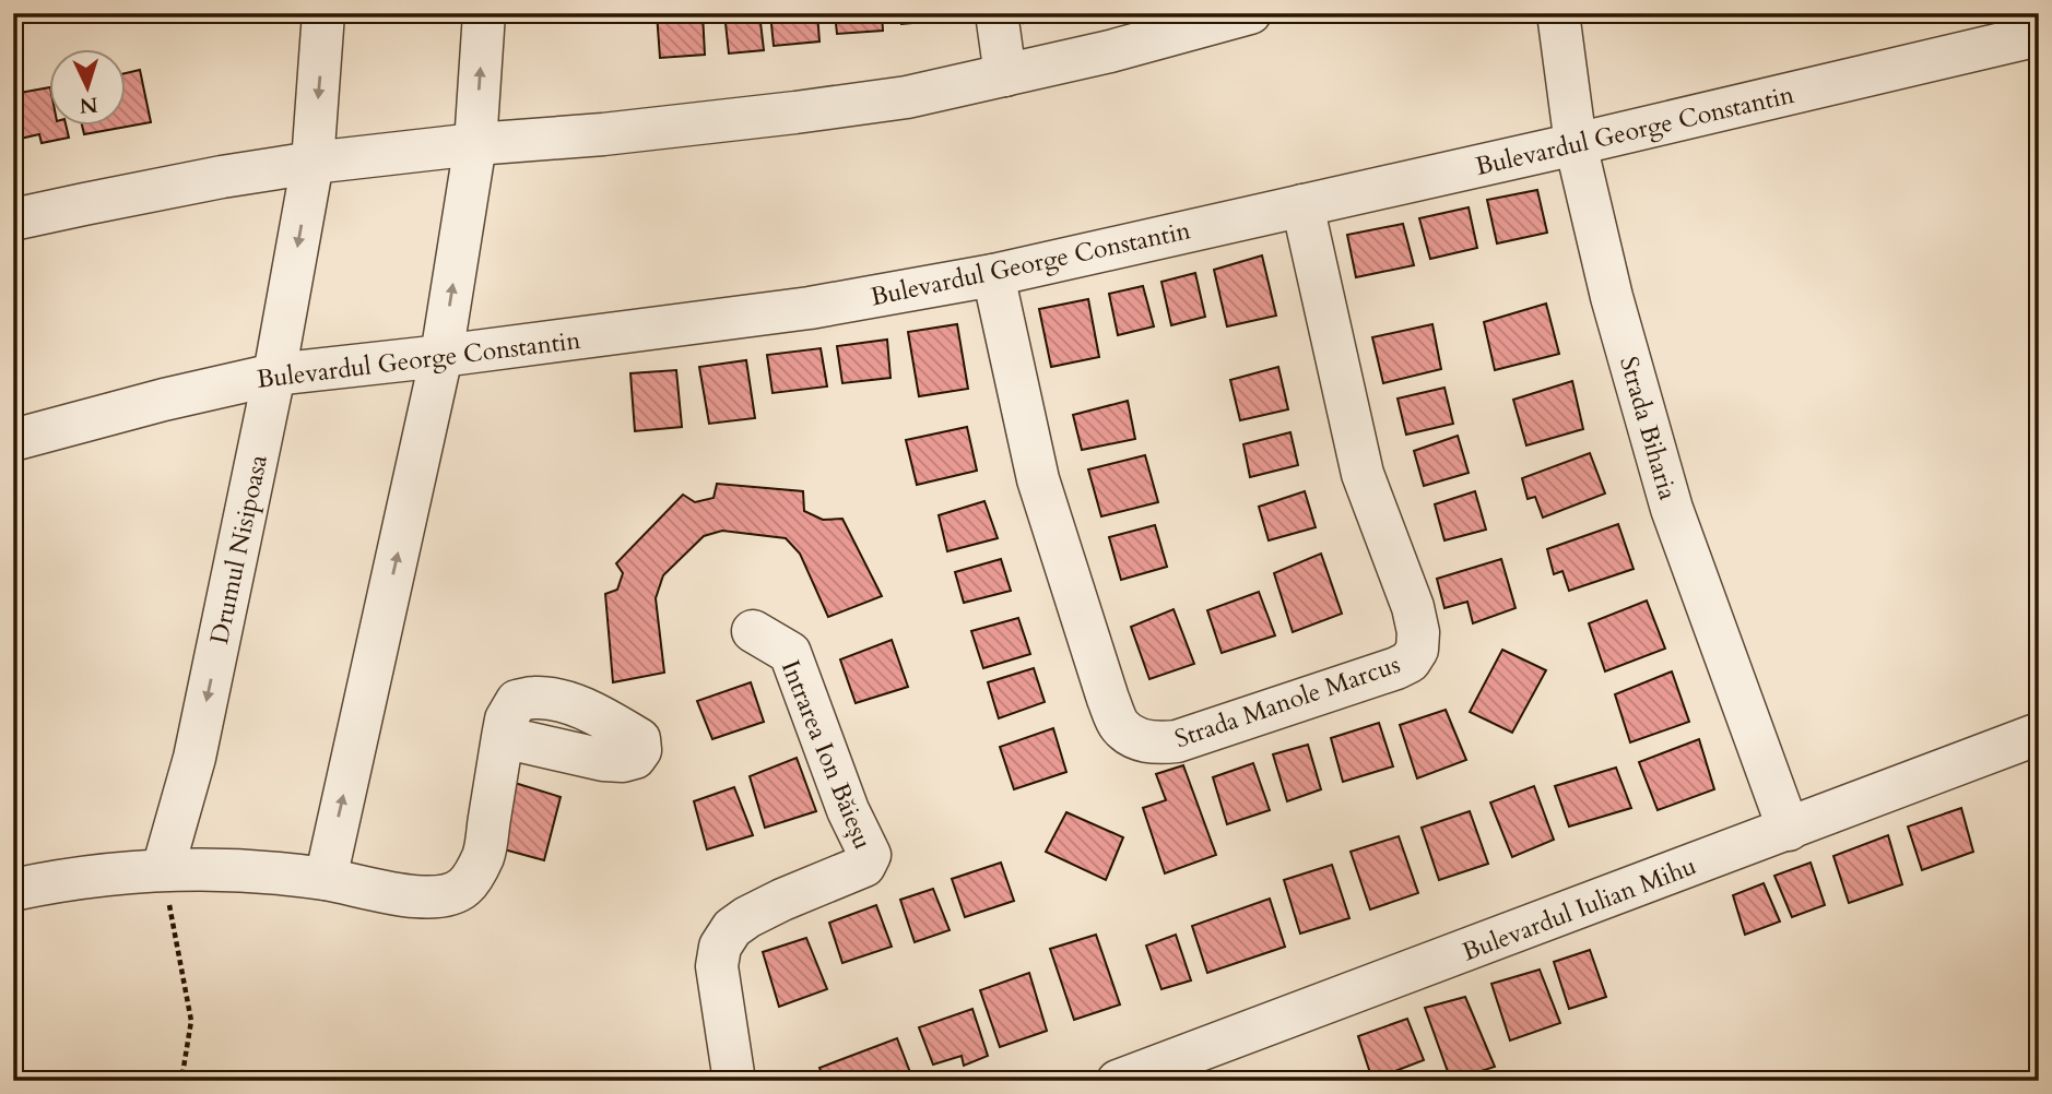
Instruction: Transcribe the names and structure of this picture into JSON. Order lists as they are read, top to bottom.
{
  "streets": {
    "street": [
      "Bulevardul George Constantin",
      "Strada Biharia",
      "Drumul Nisipoasa",
      "Strada Manole Marcus",
      "Intrarea Ion Băieșu",
      "Bulevardul Iulian Mihu"
    ]
  },
  "crossings": [
    ["Bulevardul George Constantin", "Strada Biharia"],
    ["Bulevardul George Constantin", "Drumul Nisipoasa"],
    ["Bulevardul George Constantin", "Strada Manole Marcus"],
    ["Strada Biharia", "Bulevardul Iulian Mihu"]
  ],
  "north": "bottom"
}
